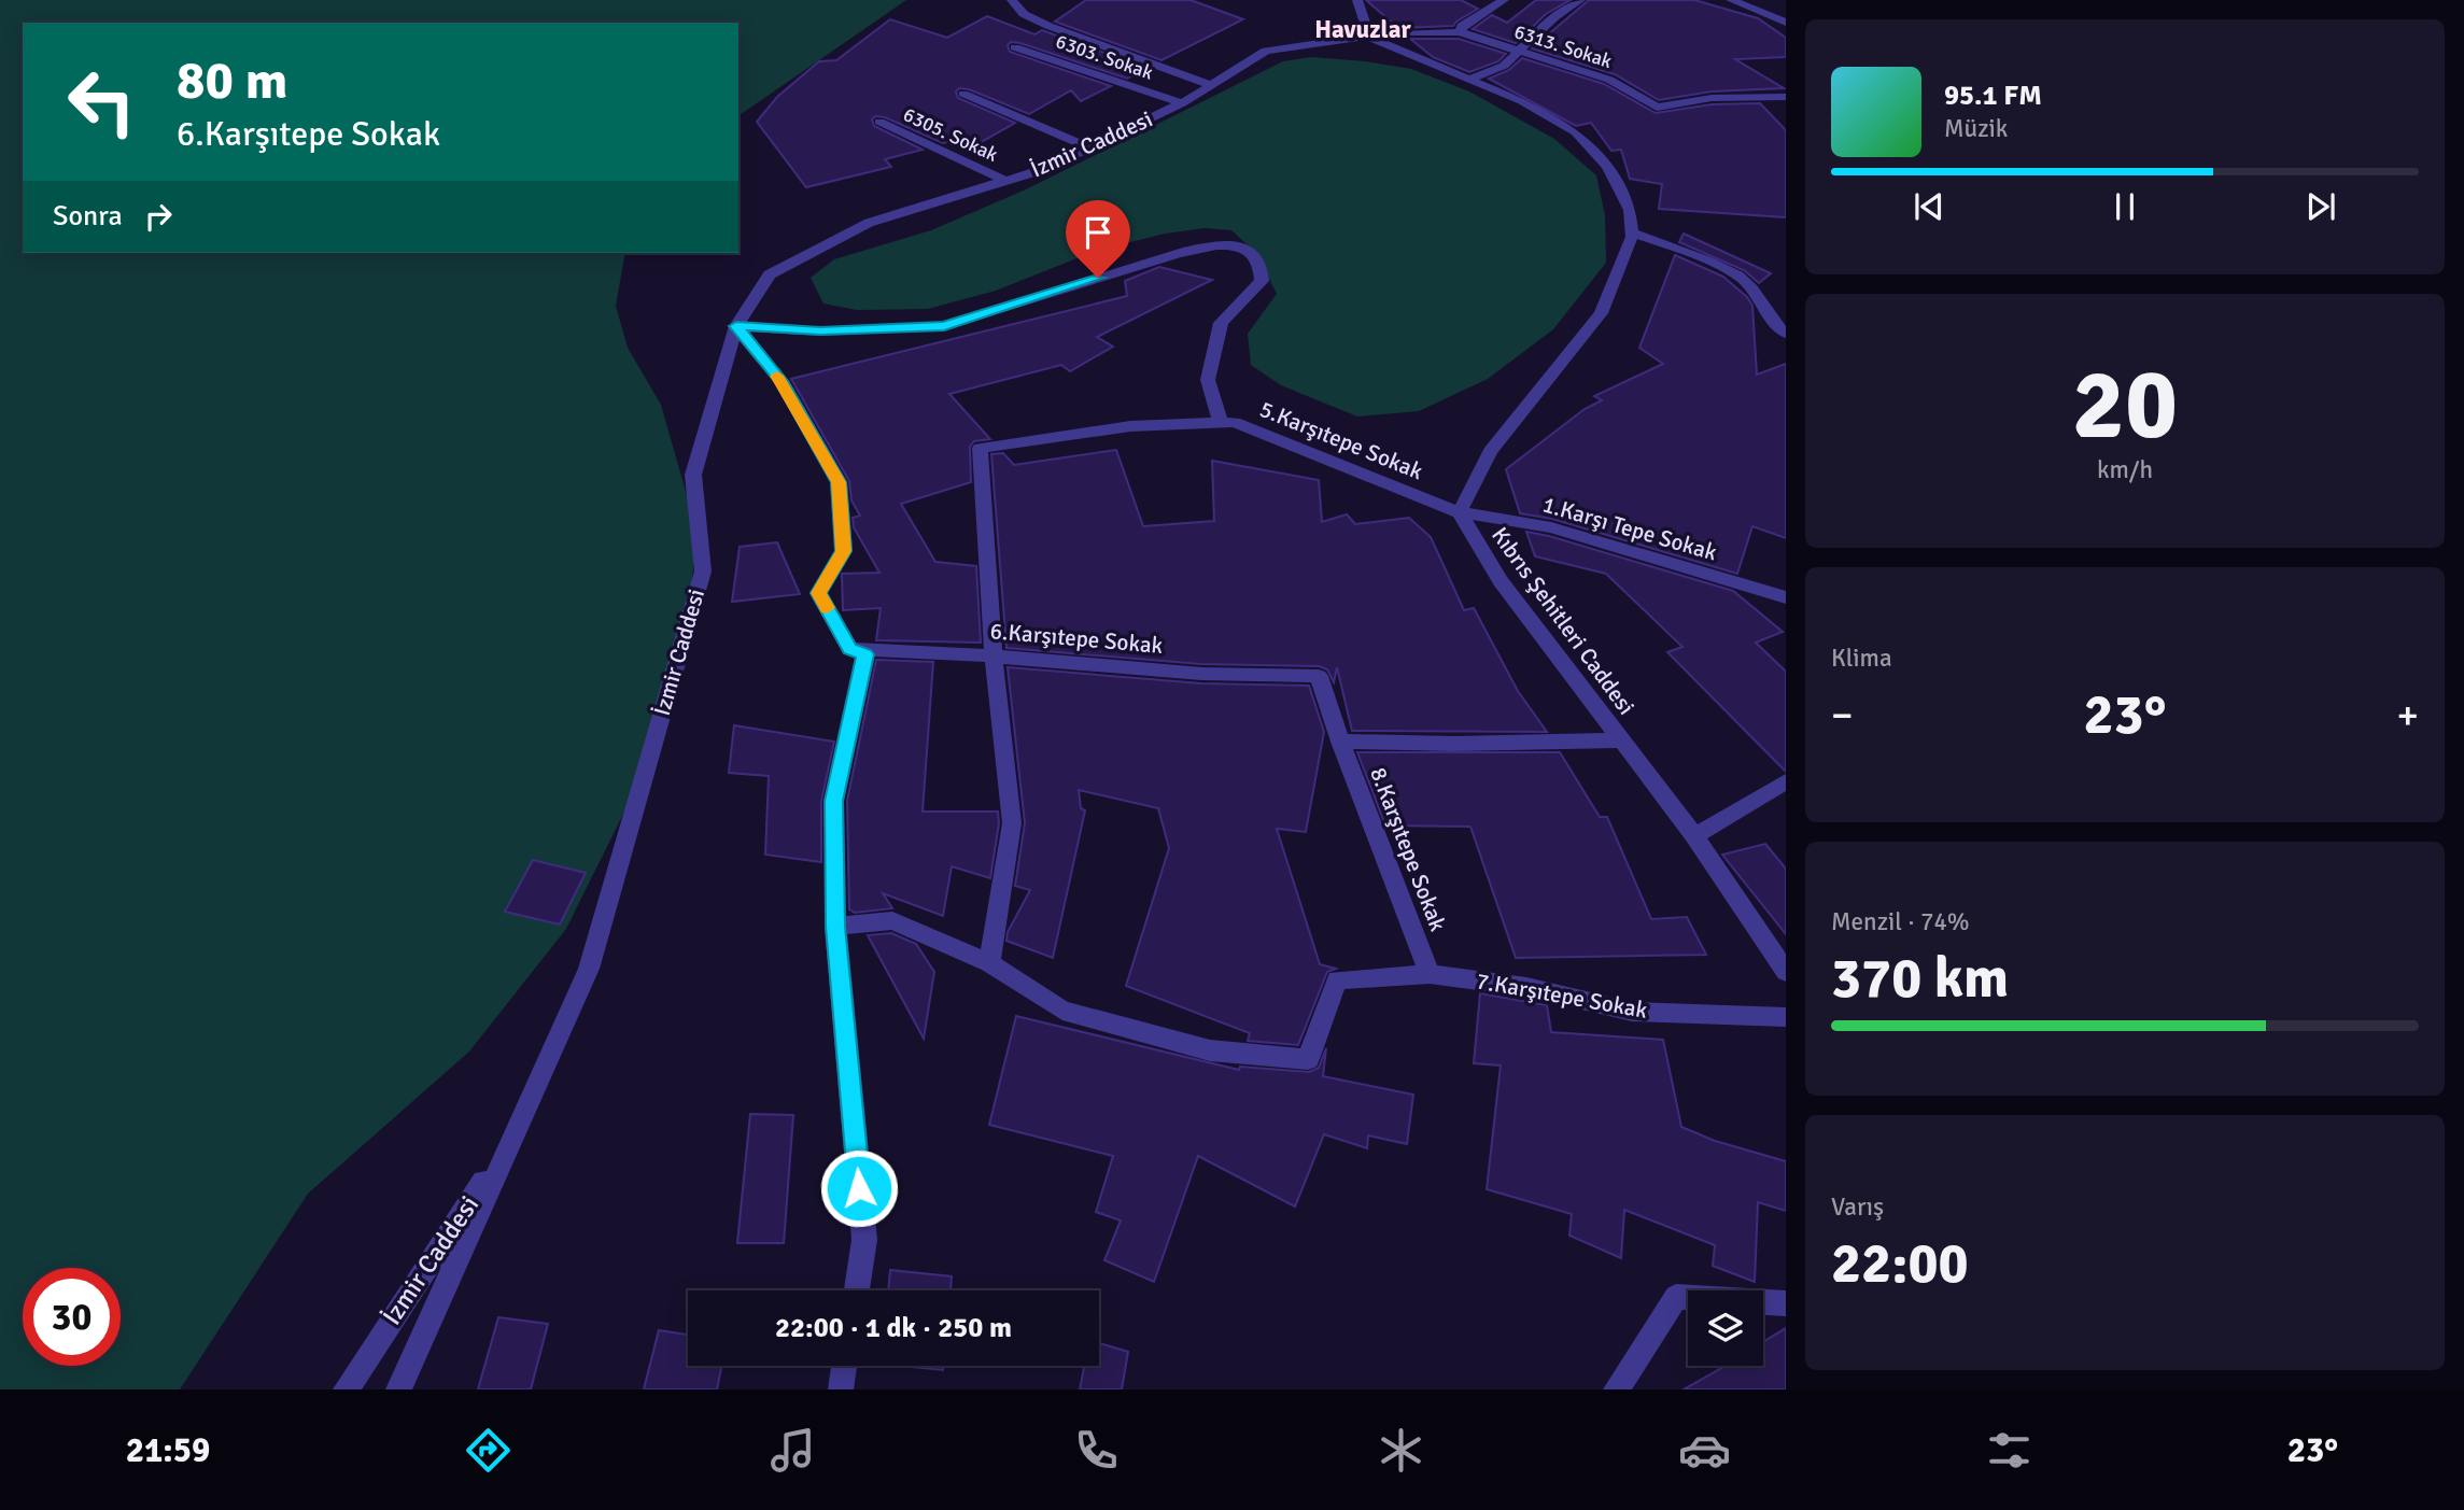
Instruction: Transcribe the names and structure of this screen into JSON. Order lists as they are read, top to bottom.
{
  "streets": {
    "street": [
      "6313. Sokak",
      "6303. Sokak",
      "6305. Sokak",
      "İzmir Caddesi",
      "5.Karşıtepe Sokak",
      "1.Karşı Tepe Sokak",
      "Kıbrıs Şehitleri Caddesi",
      "6.Karşıtepe Sokak",
      "8.Karşıtepe Sokak",
      "7.Karşıtepe Sokak"
    ]
  },
  "crossings": [
    ["6313. Sokak", "İzmir Caddesi"],
    ["6303. Sokak", "İzmir Caddesi"],
    ["6305. Sokak", "İzmir Caddesi"],
    ["5.Karşıtepe Sokak", "1.Karşı Tepe Sokak"],
    ["5.Karşıtepe Sokak", "Kıbrıs Şehitleri Caddesi"],
    ["5.Karşıtepe Sokak", "6.Karşıtepe Sokak"],
    ["1.Karşı Tepe Sokak", "Kıbrıs Şehitleri Caddesi"],
    ["6.Karşıtepe Sokak", "8.Karşıtepe Sokak"],
    ["8.Karşıtepe Sokak", "7.Karşıtepe Sokak"]
  ],
  "districts": ["Havuzlar"],
  "page": {
    "turn": ["80 m", "6.Karşıtepe Sokak"],
    "song": ["95.1 FM", "Müzik"],
    "then": "Sonra",
    "tile": [
      ["20", "km/h"],
      "Klima",
      ["Menzil · 74%", "370 km"],
      ["Varış", "22:00"]
    ],
    "heat": ["−", "23°", "+"],
    "limit": "30",
    "trip": "22:00 · 1 dk · 250 m",
    "tabs": ["21:59", "23°"]
  }
}
